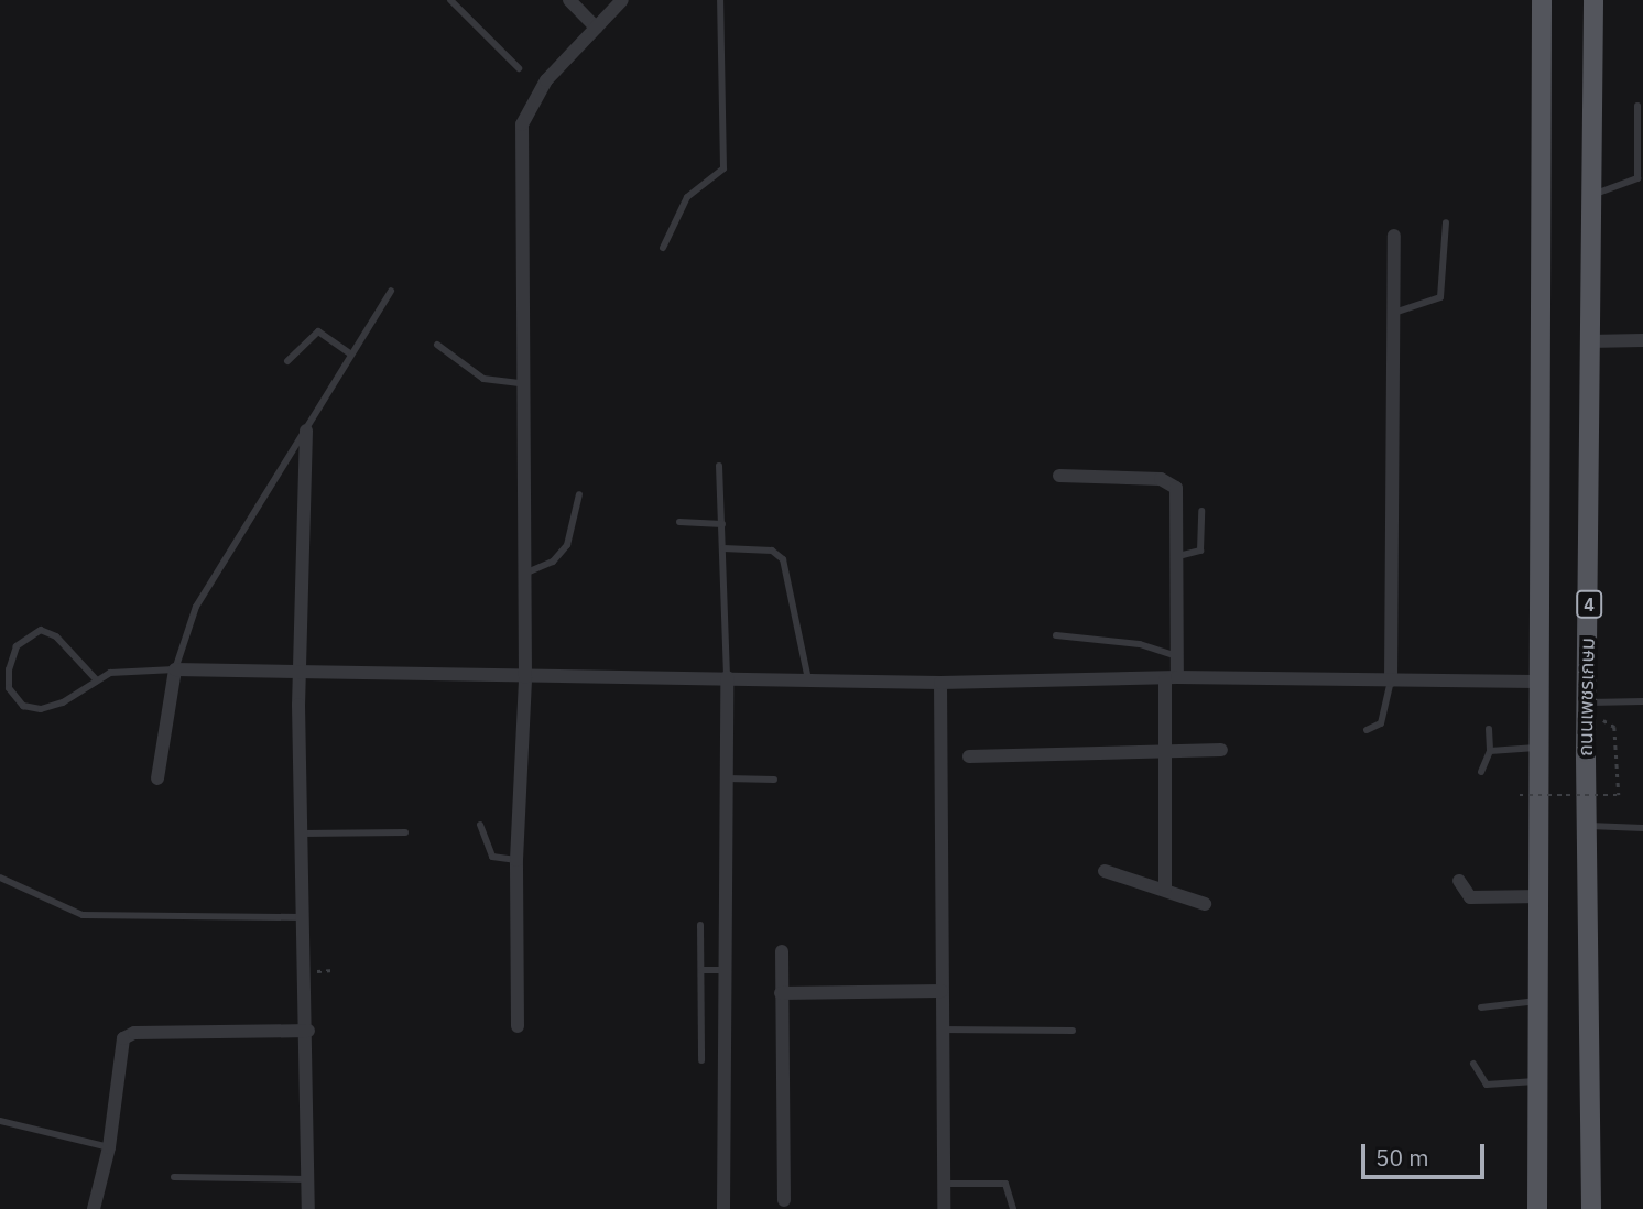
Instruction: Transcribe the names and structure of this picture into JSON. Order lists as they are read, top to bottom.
{
  "streets": {
    "main road": ["4", "ถนนเพชรเกษม"]
  },
  "scale_bar": "50 m"
}
